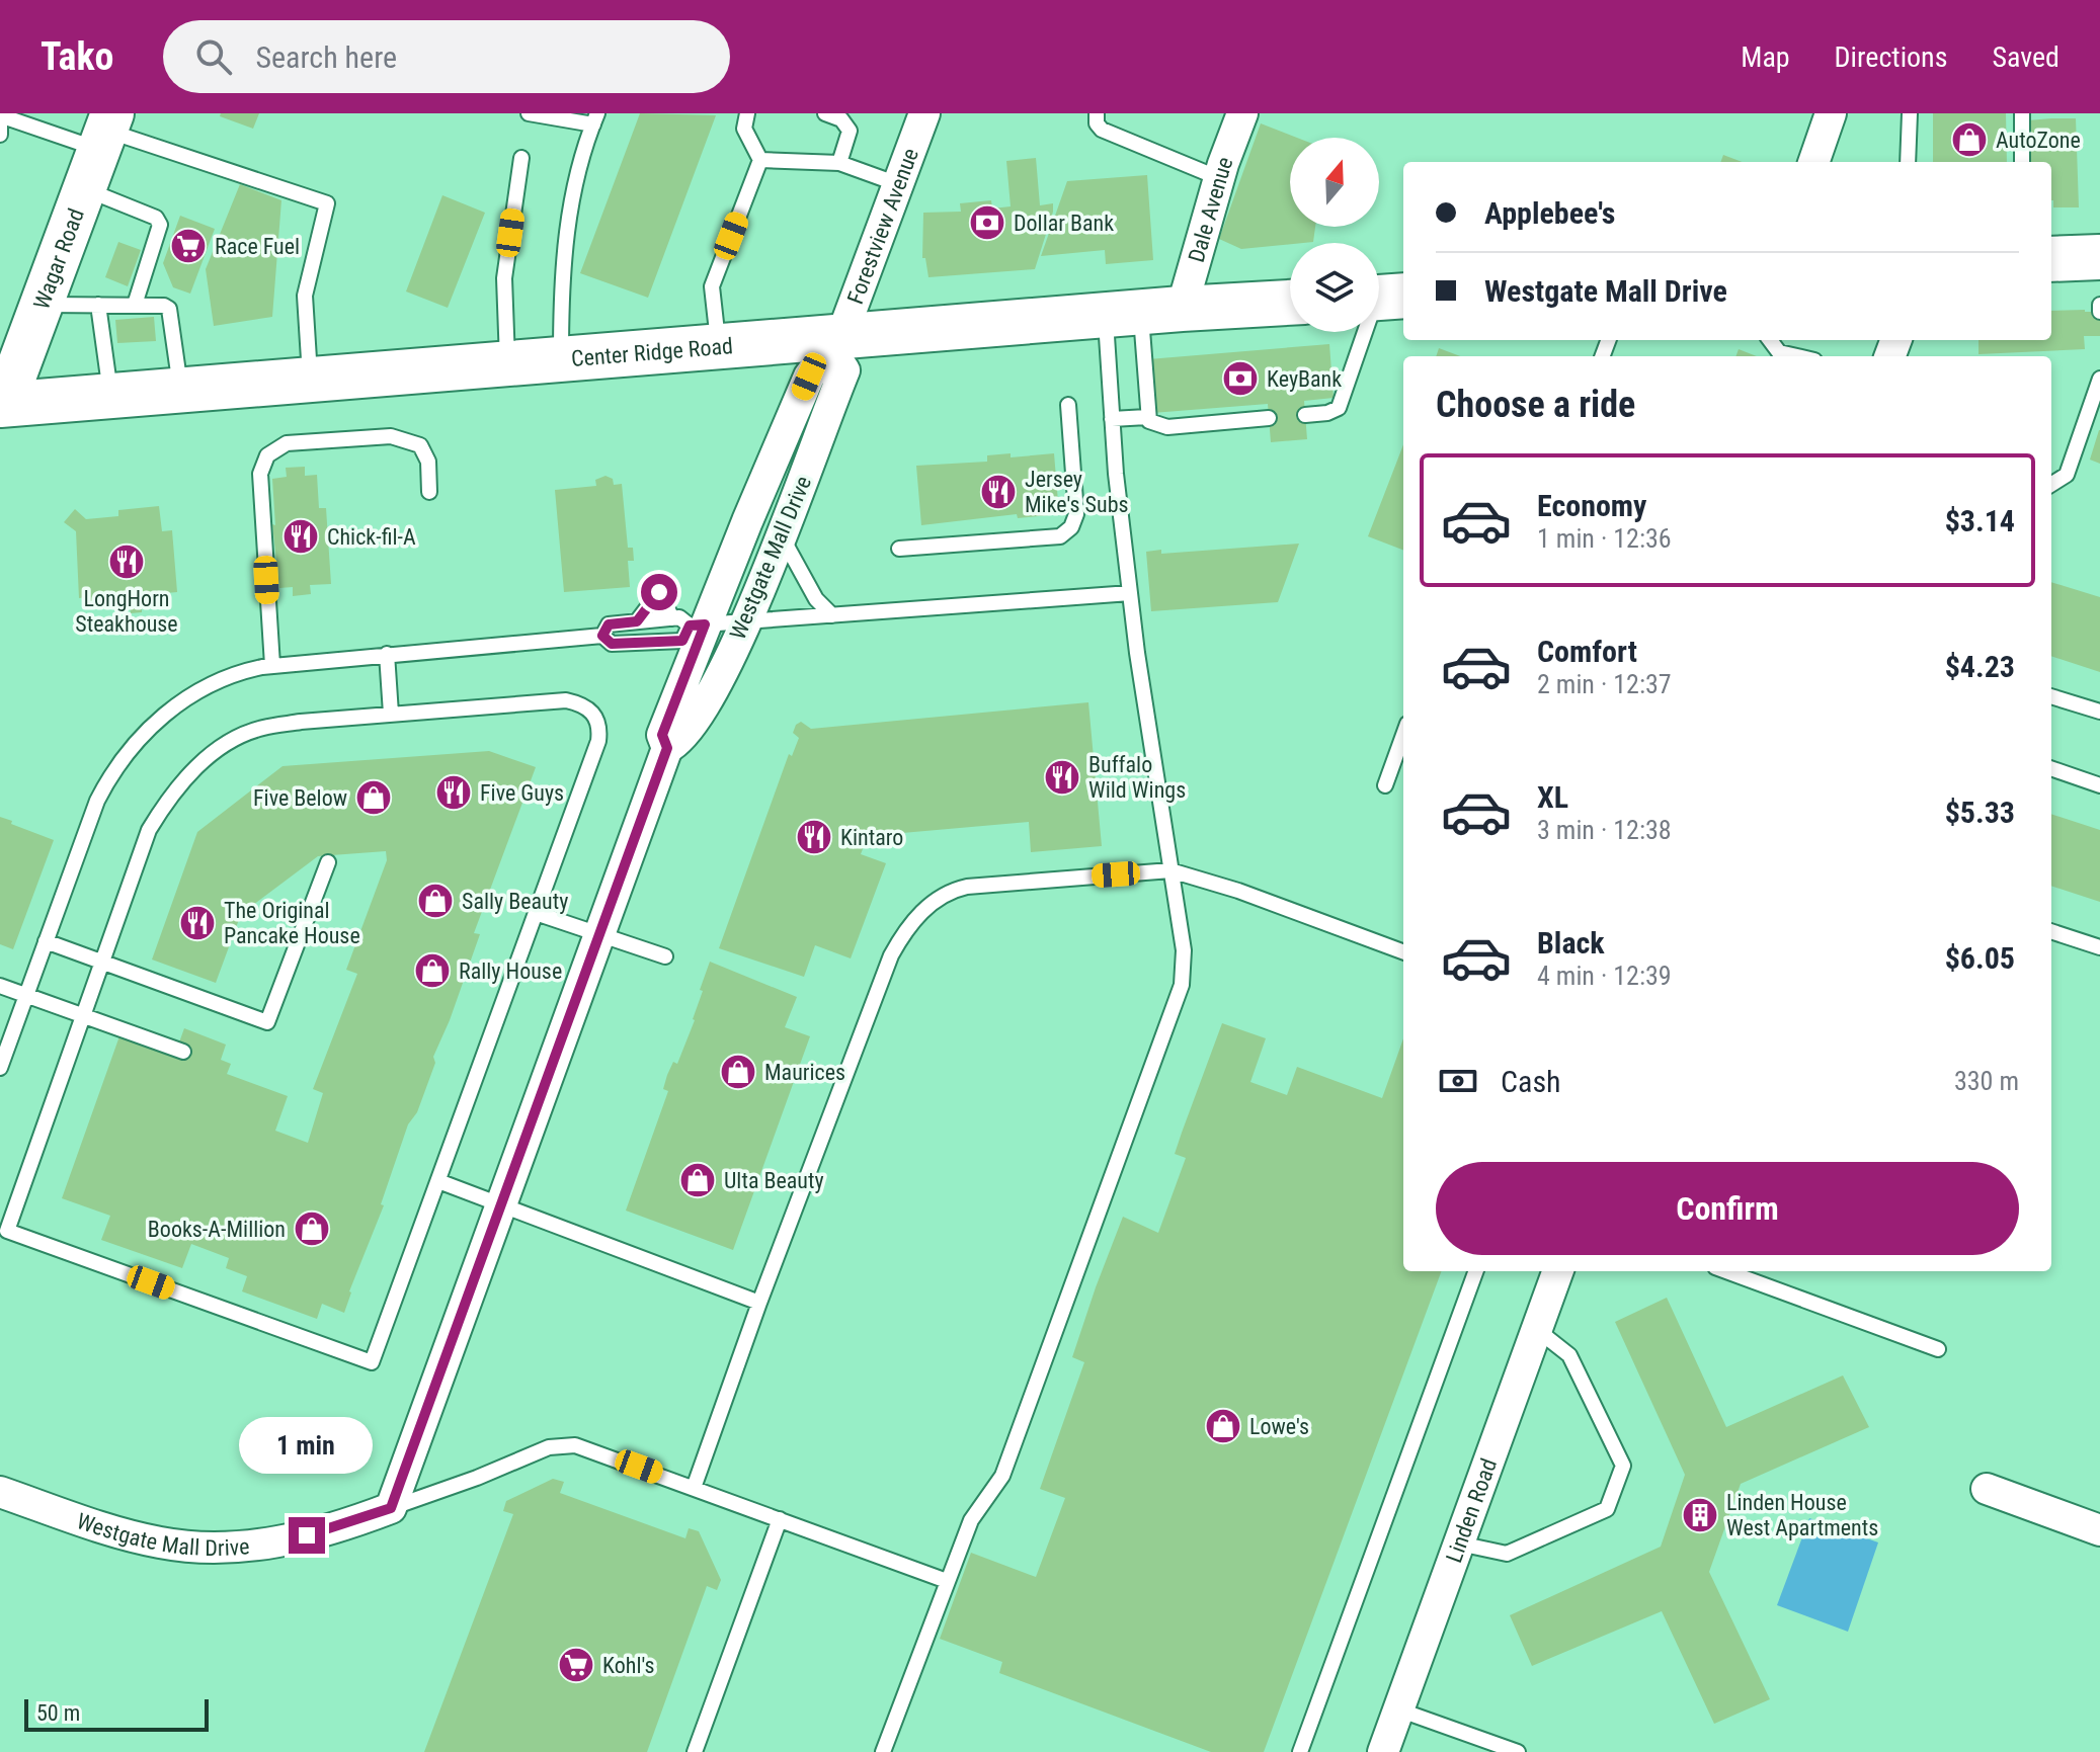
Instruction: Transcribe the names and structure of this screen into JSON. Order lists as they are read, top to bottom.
{
  "streets": {
    "main road": ["Wagar Road", "Center Ridge Road"],
    "street": [
      "Dale Avenue",
      "Forestview Avenue",
      "Westgate Mall Drive",
      "Linden Road"
    ]
  },
  "crossings": [
    ["Dale Avenue", "Center Ridge Road"],
    ["Forestview Avenue", "Center Ridge Road"],
    ["Forestview Avenue", "Westgate Mall Drive"],
    ["Wagar Road", "Center Ridge Road"],
    ["Center Ridge Road", "Westgate Mall Drive"]
  ],
  "places": {
    "shop": [
      "AutoZone",
      "Five Below",
      "Sally Beauty",
      "Rally House",
      "Maurices",
      "Ulta Beauty",
      "Books-A-Million",
      "Lowe's"
    ],
    "bank": ["Dollar Bank", "KeyBank"],
    "supermarket": ["Race Fuel", "Kohl's"],
    "restaurant": [
      "Jersey Mike's Subs",
      "Chick-fil-A",
      "LongHorn Steakhouse",
      "Buffalo Wild Wings",
      "Five Guys",
      "Kintaro",
      "The Original Pancake House"
    ],
    "building": ["Linden House West Apartments"]
  },
  "scale_bar": "50 m",
  "north": "top",
  "page": {
    "header": "Tako",
    "search": "Search here",
    "nav": ["Map", "Directions", "Saved"],
    "banner": ["Applebee's", "Westgate Mall Drive"],
    "heading": "Choose a ride",
    "list": [
      {
        "name": "Economy",
        "note": "1 min · 12:36",
        "value": "$3.14"
      },
      {
        "name": "Comfort",
        "note": "2 min · 12:37",
        "value": "$4.23"
      },
      {
        "name": "XL",
        "note": "3 min · 12:38",
        "value": "$5.33"
      },
      {
        "name": "Black",
        "note": "4 min · 12:39",
        "value": "$6.05"
      }
    ],
    "pay": ["Cash", "330 m"],
    "buttons": "Confirm",
    "bubble": "1 min",
    "scale": "50 m"
  }
}
